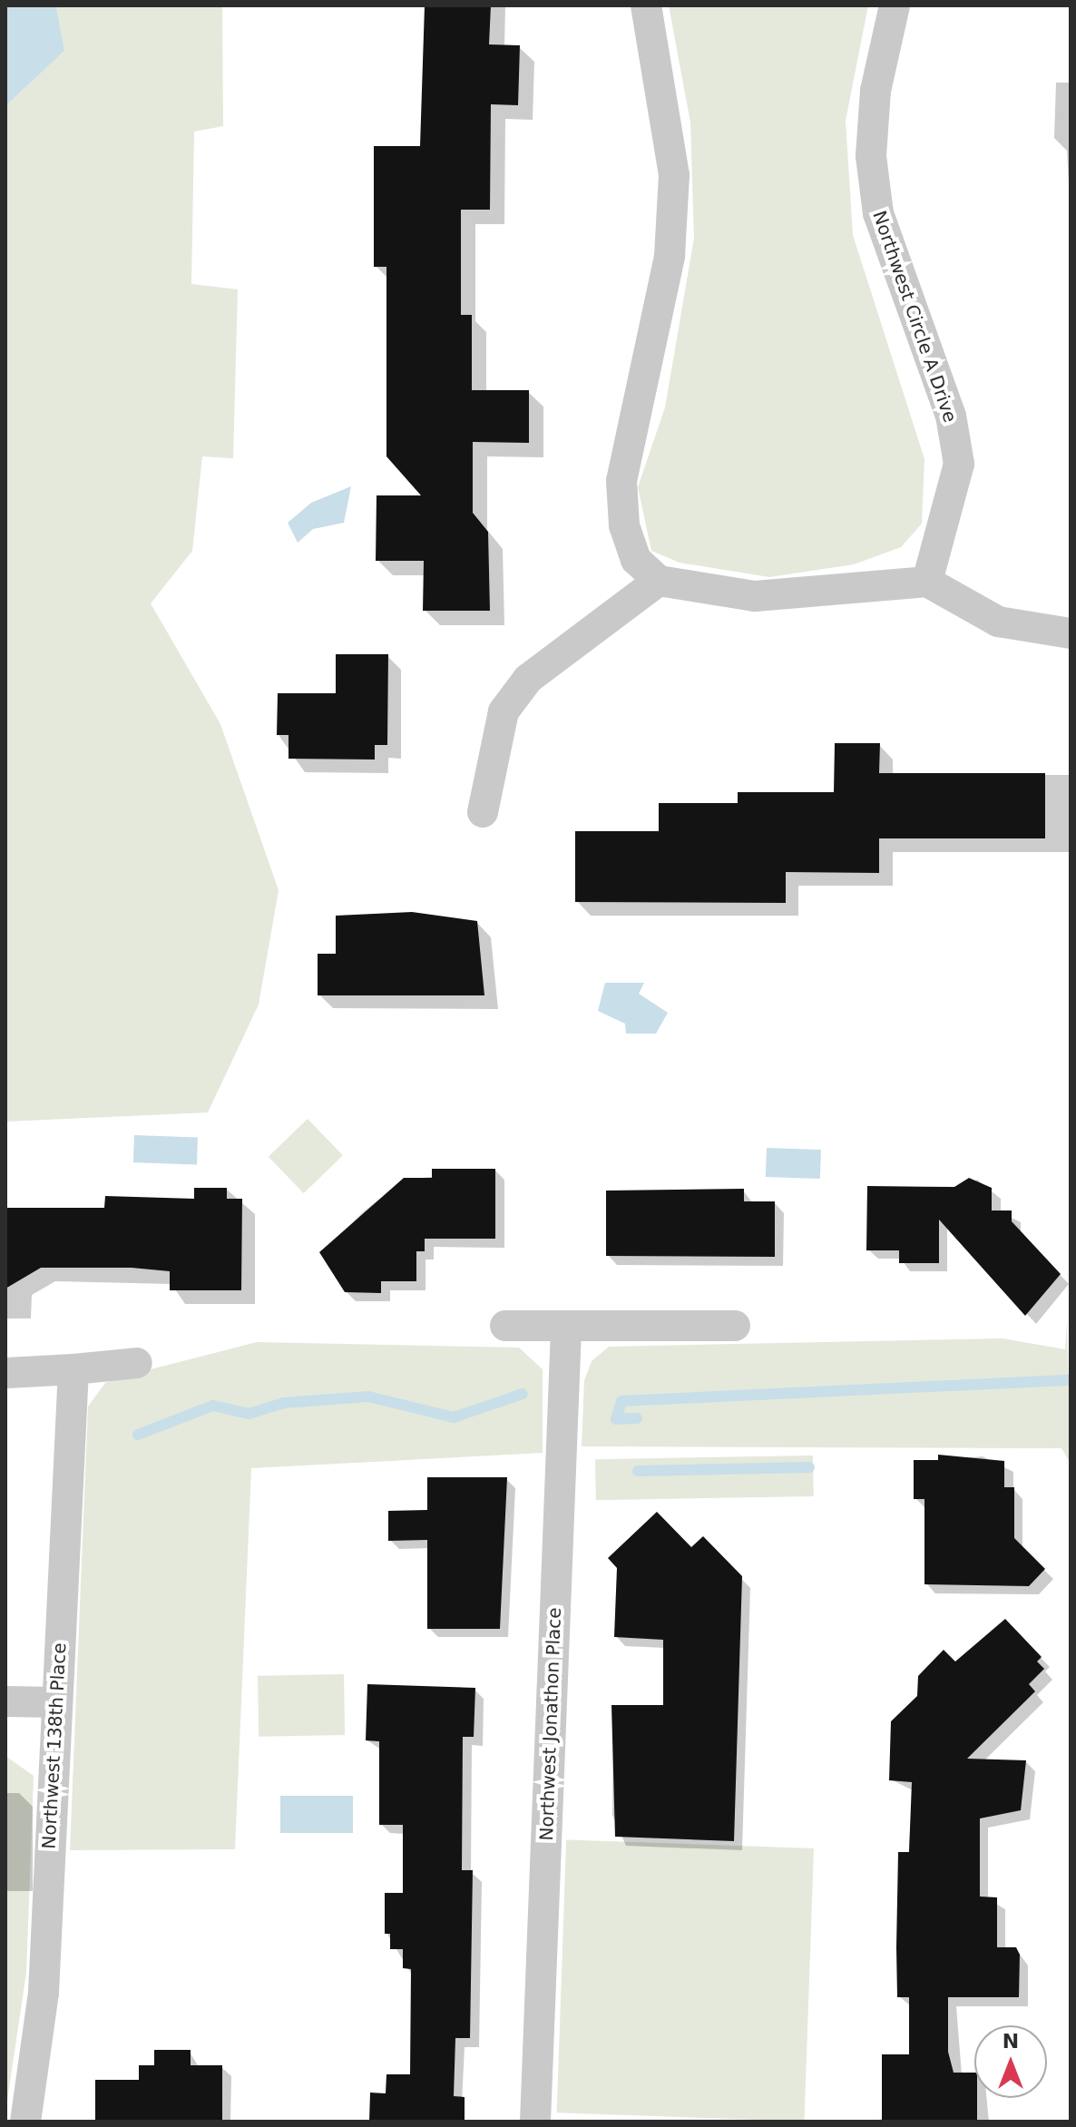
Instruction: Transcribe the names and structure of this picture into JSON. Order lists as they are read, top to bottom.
{
  "streets": {
    "street": ["Northwest Circle A Drive", "Northwest Jonathon Place", "Northwest 138th Place"]
  },
  "north": "top"
}
